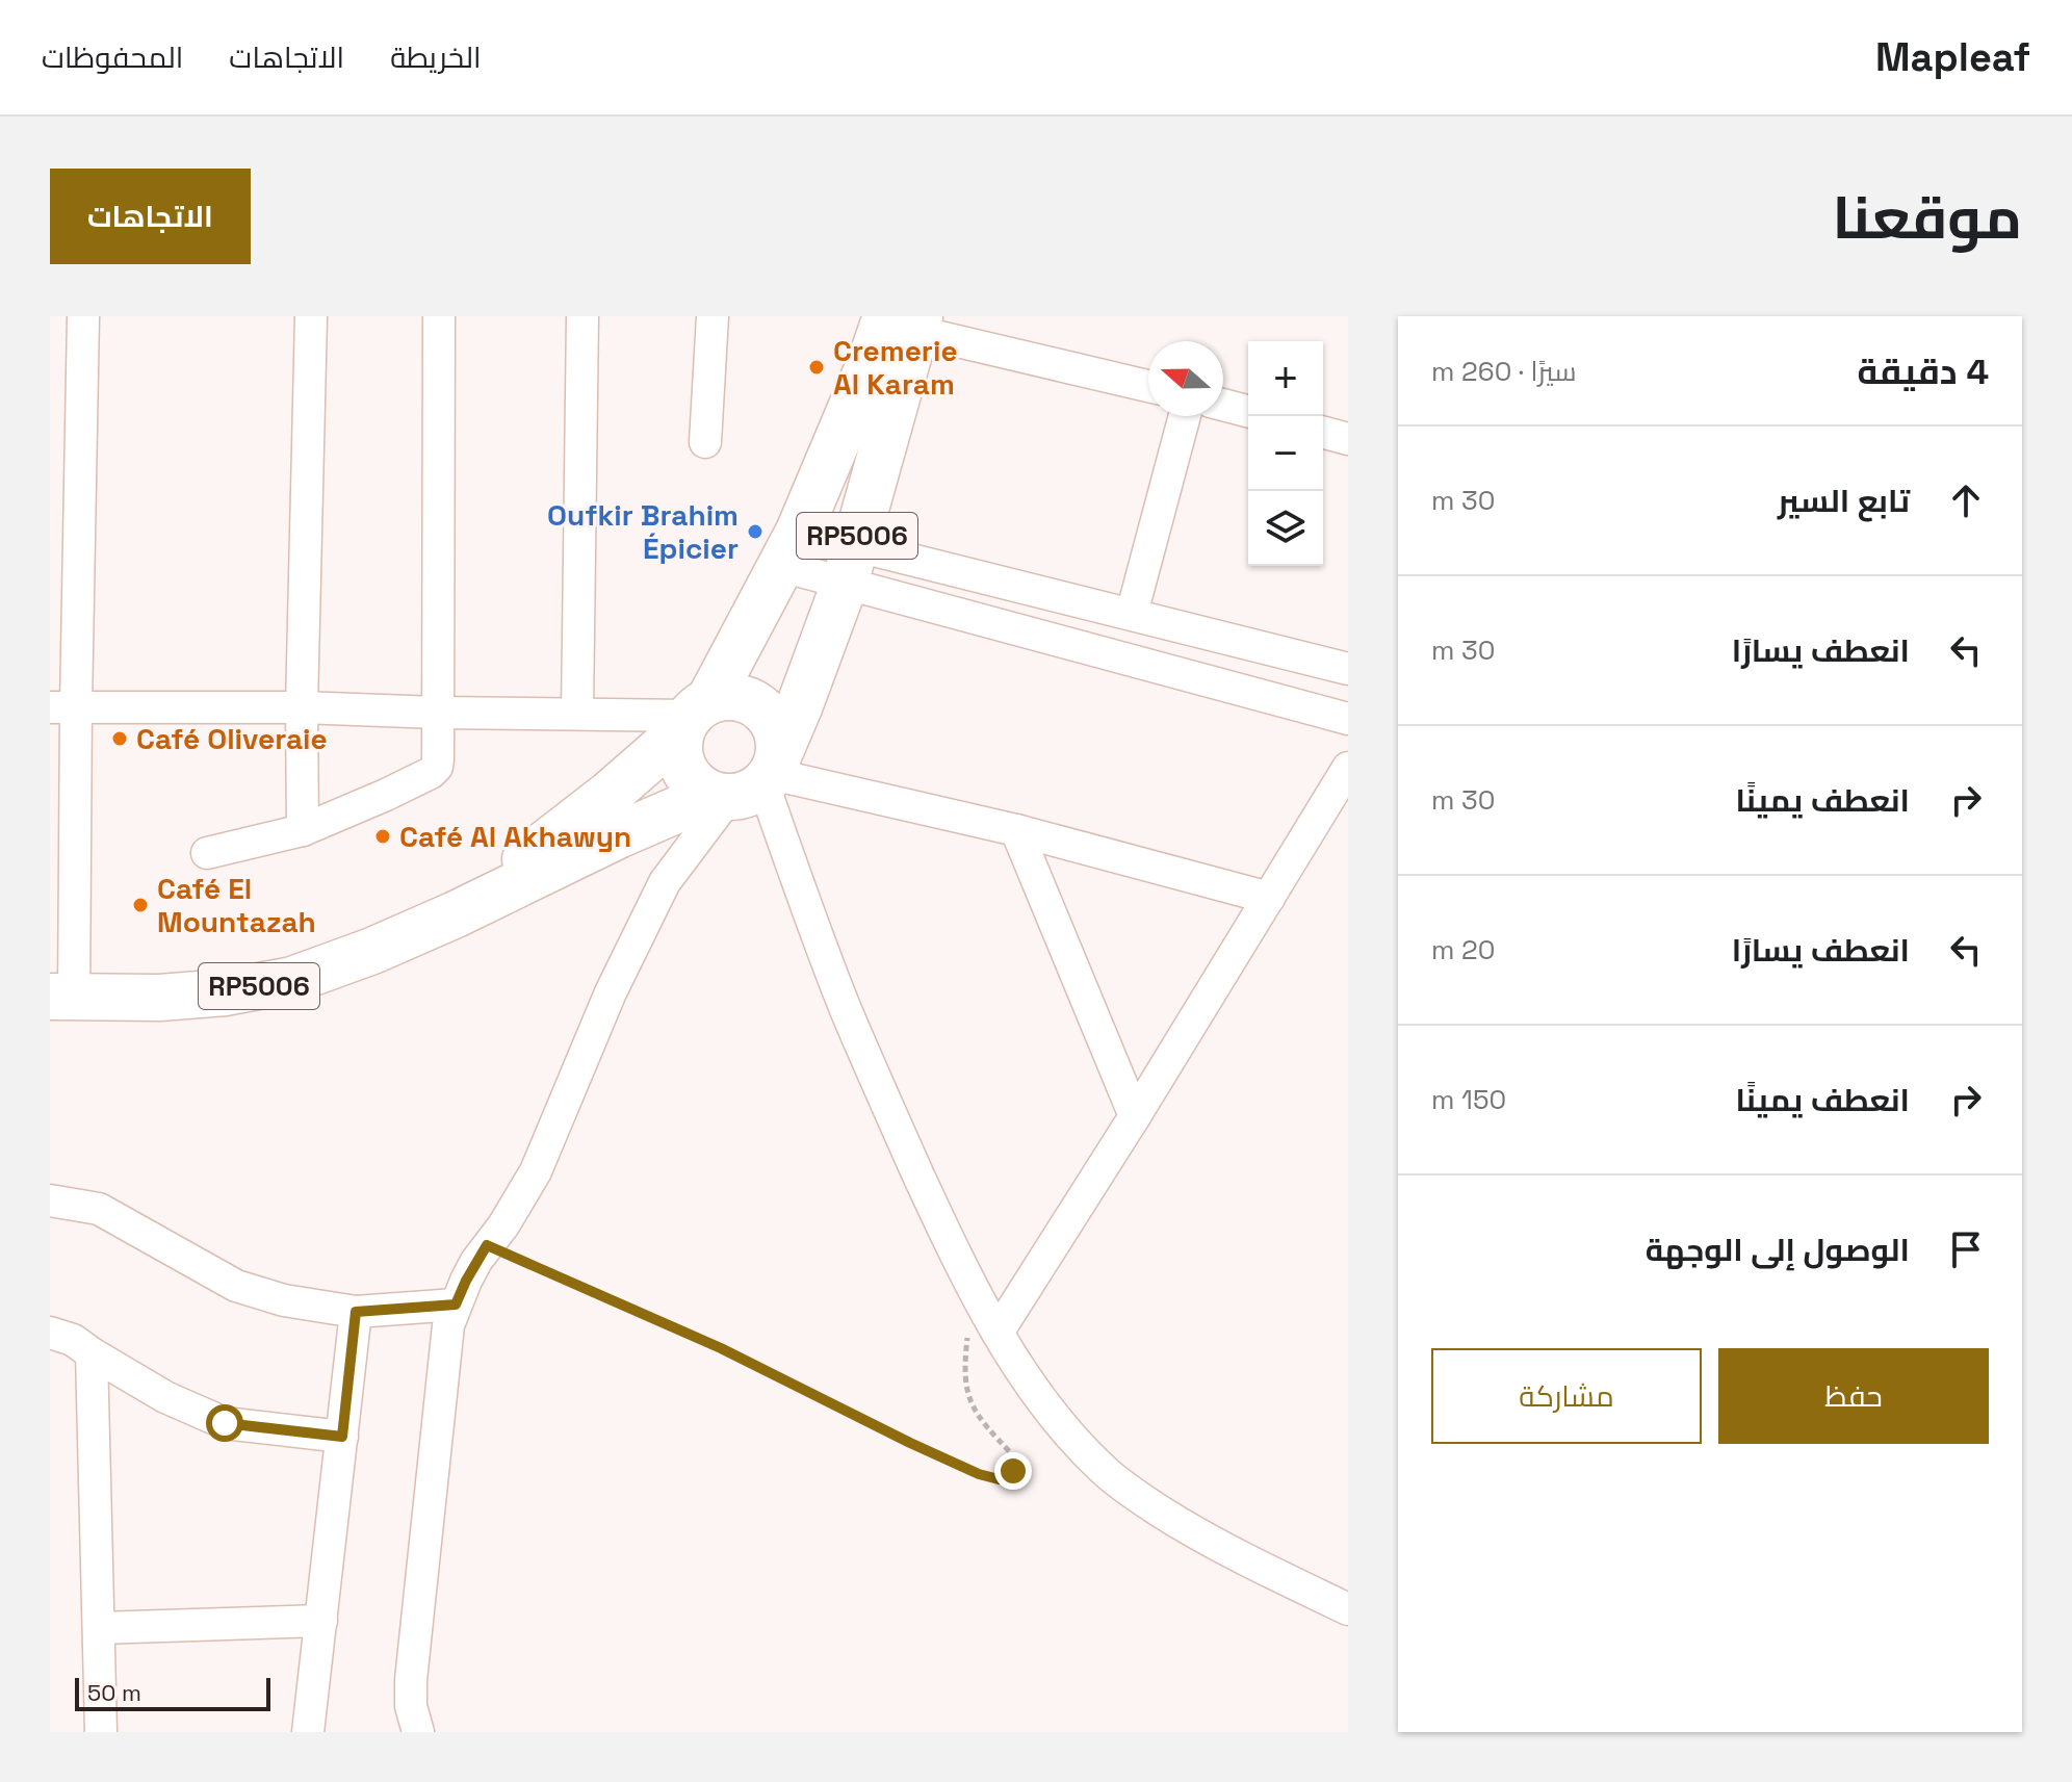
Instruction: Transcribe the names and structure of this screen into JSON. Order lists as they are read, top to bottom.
{
  "streets": {
    "main road": ["RP5006"]
  },
  "places": [
    "Cremerie Al Karam",
    "Oufkir Brahim Épicier",
    "Café Oliveraie",
    "Café Al Akhawyn",
    "Café El Mountazah"
  ],
  "scale_bar": "50 m",
  "north": "left",
  "page": {
    "header": "Mapleaf",
    "nav": ["الخريطة", "الاتجاهات", "المحفوظات"],
    "title": "موقعنا",
    "buttons": [
      "الاتجاهات",
      ["حفظ", "مشاركة"]
    ],
    "heading": ["4 دقيقة", "سيرًا · 260 m"],
    "map_buttons": ["+", "−"],
    "list": [
      ["تابع السير", "30 m"],
      ["انعطف يسارًا", "30 m"],
      ["انعطف يمينًا", "30 m"],
      ["انعطف يسارًا", "20 m"],
      ["انعطف يمينًا", "150 m"],
      "الوصول إلى الوجهة"
    ],
    "scale": "50 m"
  }
}
